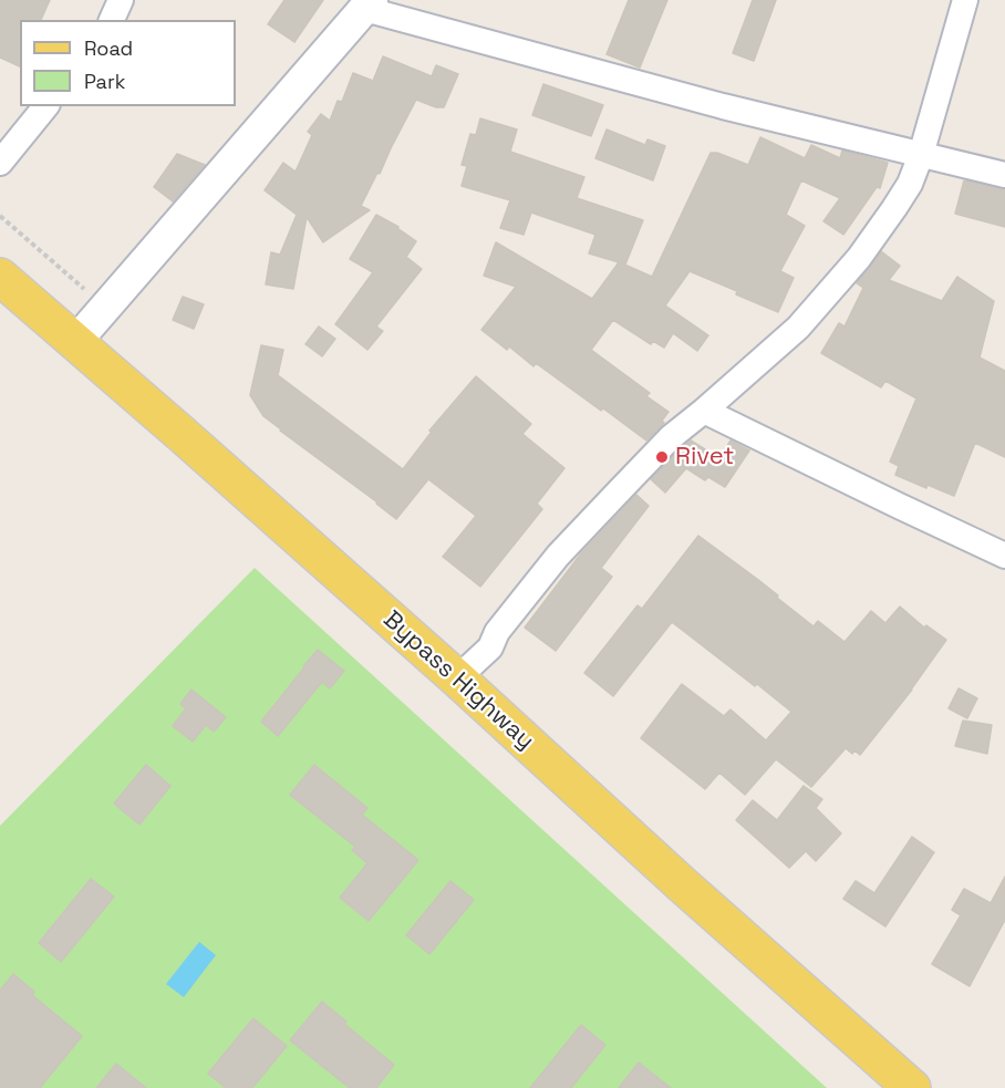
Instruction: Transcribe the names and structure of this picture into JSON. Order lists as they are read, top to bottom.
{
  "streets": {
    "main road": ["Bypass Highway"]
  },
  "places": ["Rivet"],
  "legend": ["Road", "Park"]
}
